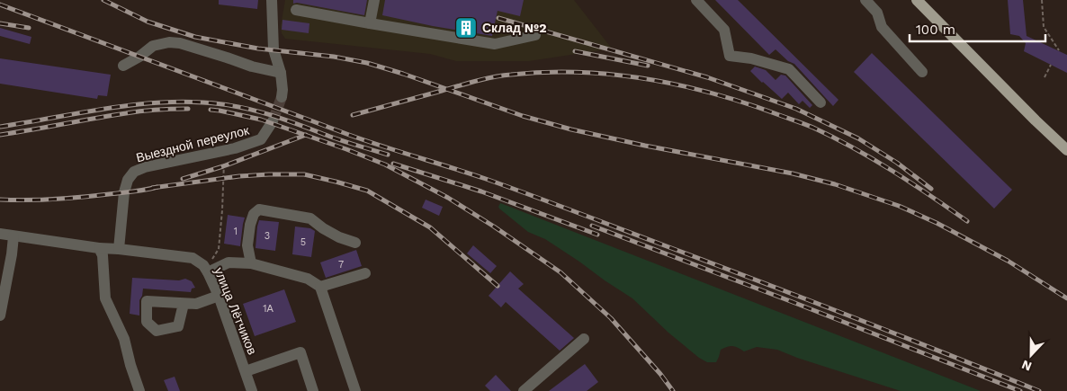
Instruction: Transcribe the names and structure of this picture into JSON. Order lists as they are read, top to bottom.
{
  "streets": {
    "street": ["Выездной переулок", "улица Лётчиков"]
  },
  "crossings": [
    ["Выездной переулок", "улица Лётчиков"]
  ],
  "places": {
    "building": ["Склад №2"]
  },
  "house_numbers": [
    "1",
    "3",
    "5",
    "7",
    "1А"
  ],
  "scale_bar": "100 m",
  "north": "bottom"
}
